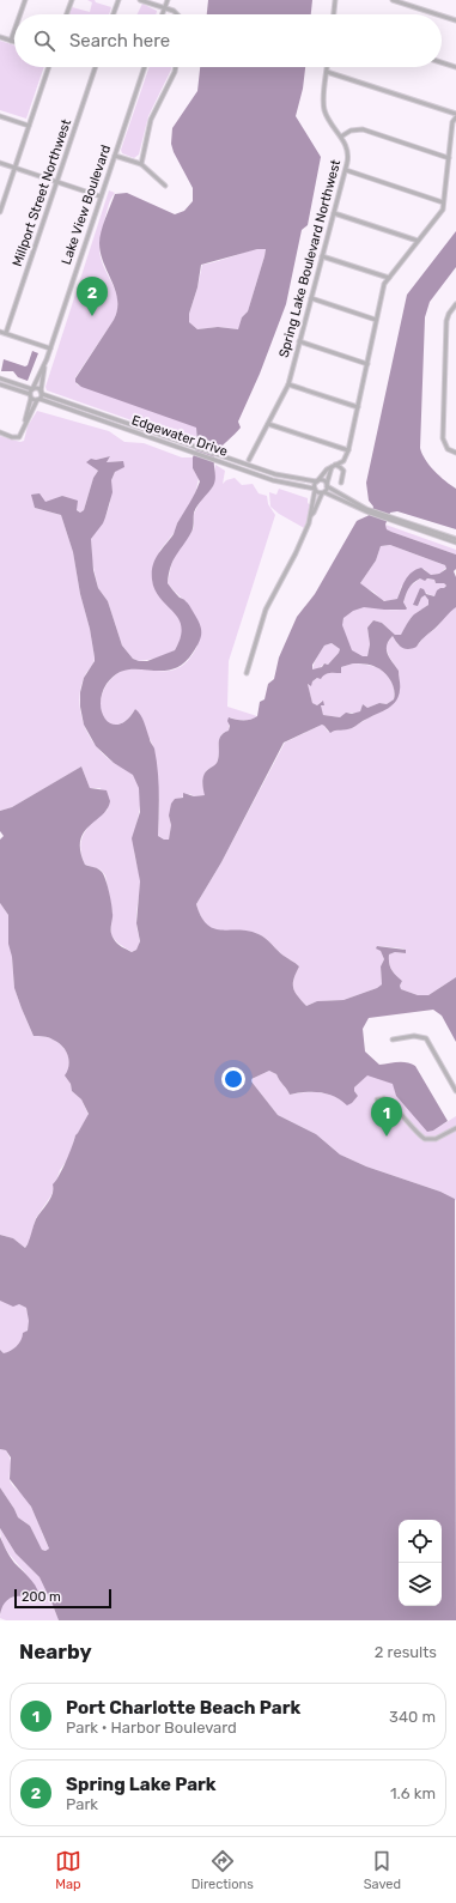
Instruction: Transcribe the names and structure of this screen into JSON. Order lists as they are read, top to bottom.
{
  "streets": {
    "street": [
      "Millport Street Northwest",
      "Lake View Boulevard",
      "Spring Lake Boulevard Northwest",
      "Edgewater Drive"
    ]
  },
  "crossings": [
    ["Lake View Boulevard", "Edgewater Drive"]
  ],
  "scale_bar": "200 m",
  "page": {
    "search": "Search here",
    "pins": ["2", "1"],
    "scale": "200 m",
    "heading": ["Nearby", "2 results"],
    "list": [
      {
        "mark": "1",
        "name": "Port Charlotte Beach Park",
        "note": "Park · Harbor Boulevard",
        "value": "340 m"
      },
      {
        "mark": "2",
        "name": "Spring Lake Park",
        "note": "Park",
        "value": "1.6 km"
      }
    ],
    "nav": ["Map", "Directions", "Saved"]
  }
}
